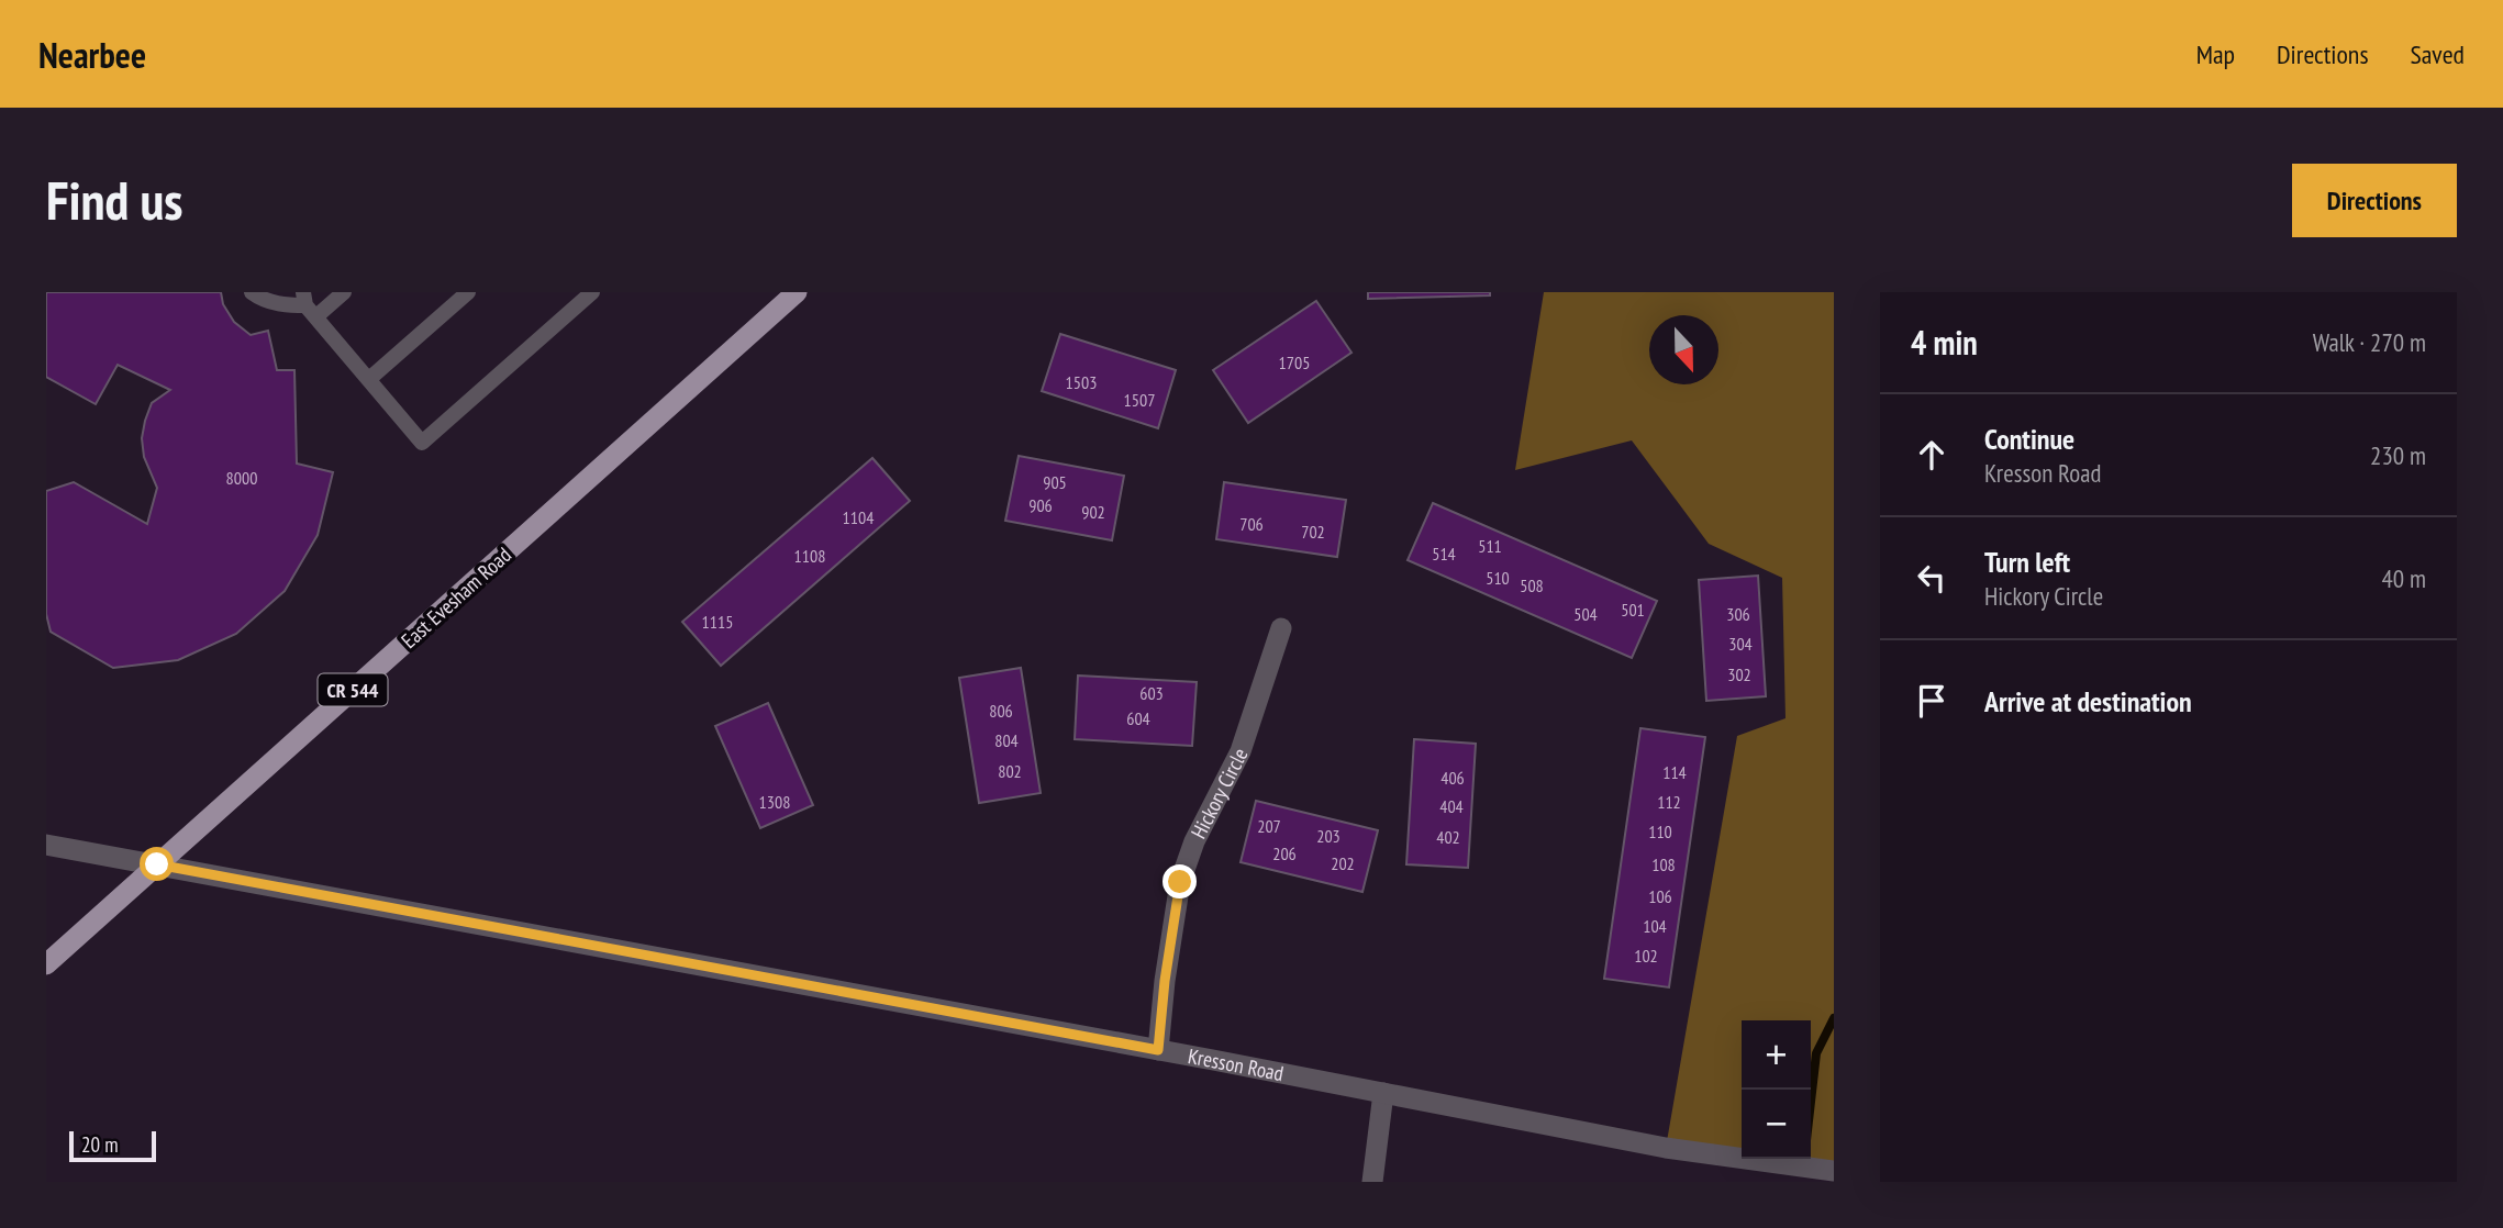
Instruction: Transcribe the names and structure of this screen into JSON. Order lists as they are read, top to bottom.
{
  "streets": {
    "main road": ["East Evesham Road", "CR 544"],
    "street": ["Hickory Circle", "Kresson Road"]
  },
  "crossings": [
    ["East Evesham Road", "Kresson Road"],
    ["Hickory Circle", "Kresson Road"]
  ],
  "house_numbers": [
    "1705",
    "1503",
    "1507",
    "8000",
    "905",
    "906",
    "902",
    "1104",
    "706",
    "702",
    "511",
    "514",
    "1108",
    "510",
    "508",
    "501",
    "504",
    "306",
    "1115",
    "304",
    "302",
    "603",
    "806",
    "604",
    "804",
    "802",
    "114",
    "406",
    "1308",
    "112",
    "404",
    "207",
    "110",
    "203",
    "402",
    "206",
    "202",
    "108",
    "106",
    "104",
    "102"
  ],
  "scale_bar": "20 m",
  "north": "bottom",
  "page": {
    "header": "Nearbee",
    "nav": ["Map", "Directions", "Saved"],
    "buttons": "Directions",
    "title": "Find us",
    "heading": ["4 min", "Walk · 270 m"],
    "list": [
      ["Continue", "Kresson Road", "230 m"],
      ["Turn left", "Hickory Circle", "40 m"],
      "Arrive at destination"
    ],
    "map_buttons": ["+", "−"],
    "scale": "20 m"
  }
}
